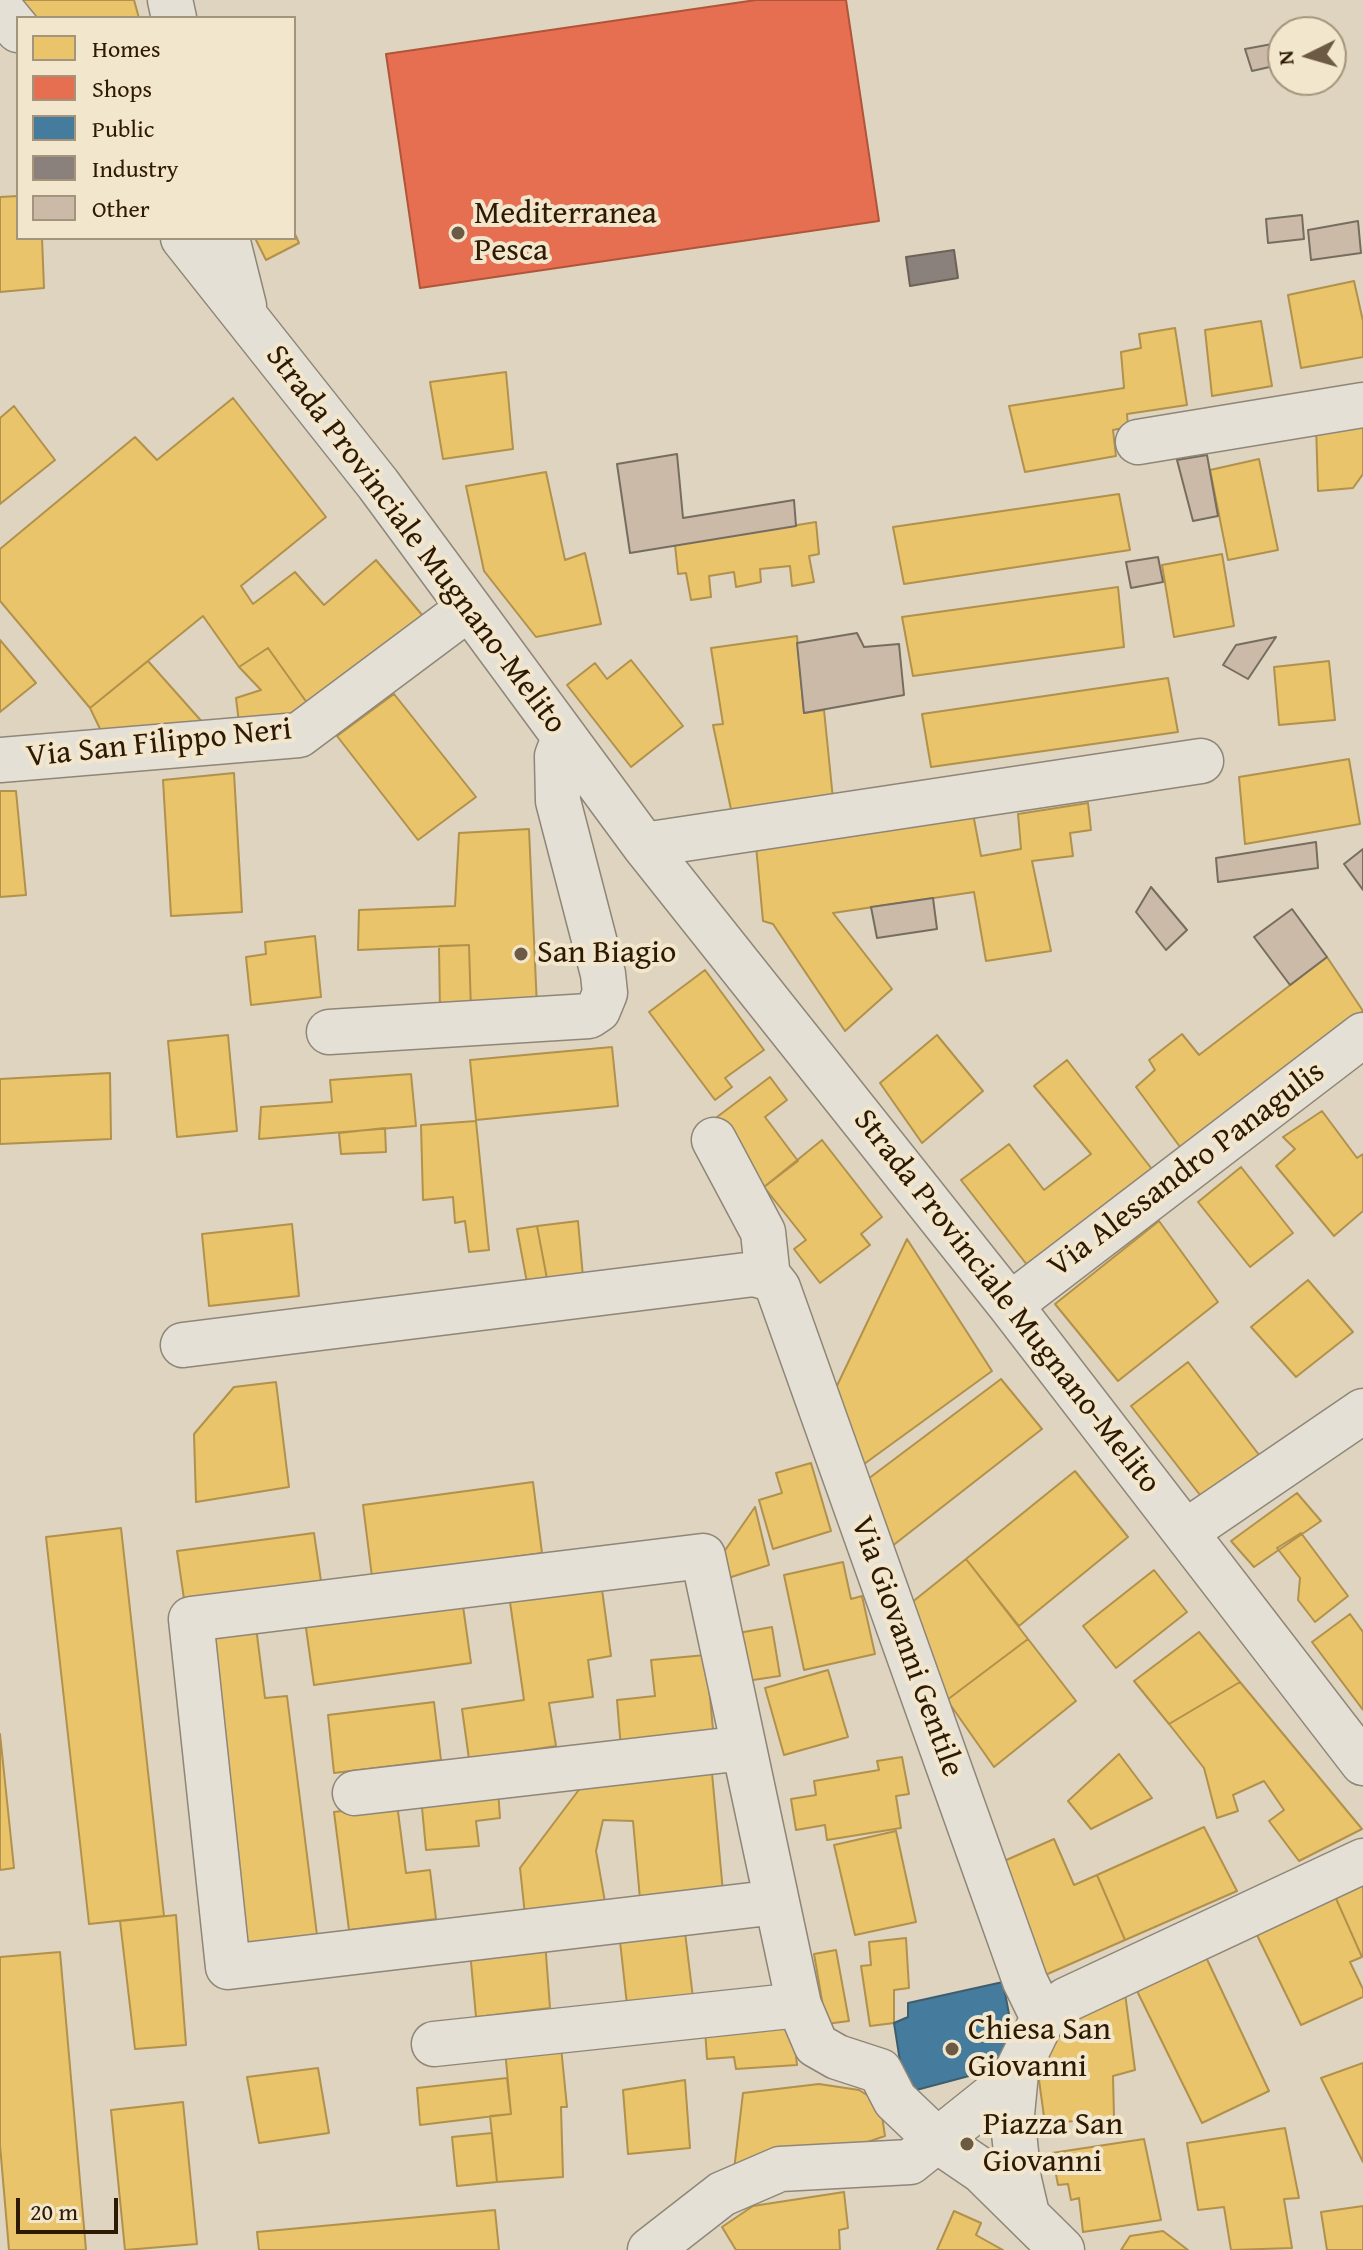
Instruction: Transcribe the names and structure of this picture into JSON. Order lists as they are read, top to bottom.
{
  "streets": {
    "street": [
      "Strada Provinciale Mugnano-Melito",
      "Via San Filippo Neri",
      "Via Alessandro Panagulis",
      "Via Giovanni Gentile"
    ]
  },
  "crossings": [
    ["Strada Provinciale Mugnano-Melito", "Via San Filippo Neri"],
    ["Strada Provinciale Mugnano-Melito", "Via Alessandro Panagulis"]
  ],
  "places": [
    "Mediterranea Pesca",
    "San Biagio",
    "Chiesa San Giovanni",
    "Piazza San Giovanni"
  ],
  "legend": [
    "Homes",
    "Shops",
    "Public",
    "Industry",
    "Other"
  ],
  "scale_bar": "20 m",
  "north": "left"
}
